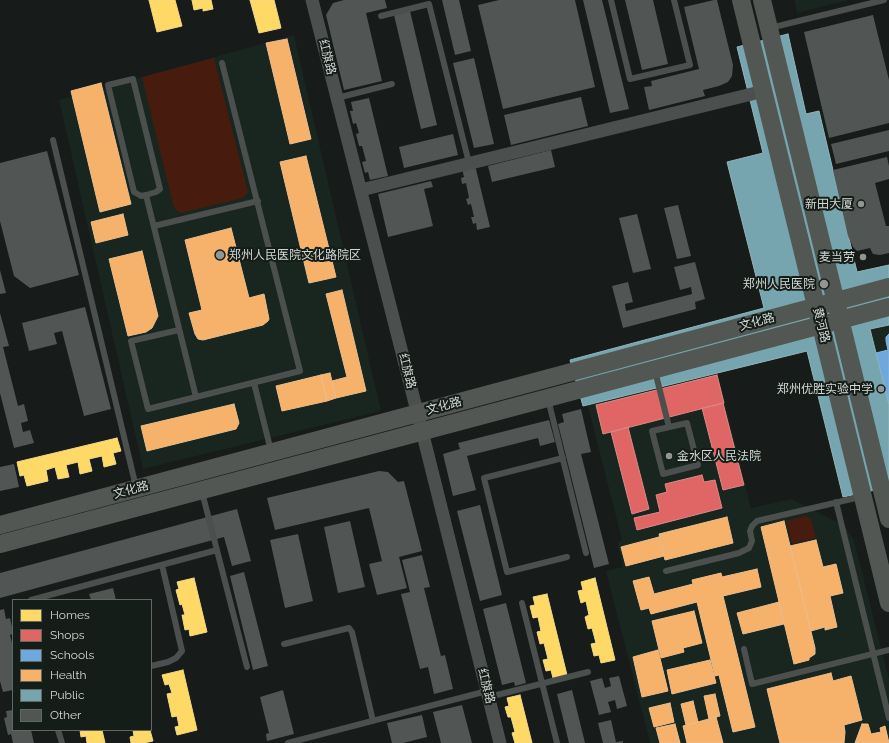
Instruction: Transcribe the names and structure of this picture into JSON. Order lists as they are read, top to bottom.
{
  "streets": {
    "main road": ["文化路", "黄河路"],
    "street": ["红旗路"]
  },
  "crossings": [
    ["红旗路", "文化路"],
    ["文化路", "黄河路"]
  ],
  "places": [
    "新田大厦",
    "郑州人民医院文化路院区",
    "麦当劳",
    "郑州人民医院",
    "郑州优胜实验中学",
    "金水区人民法院"
  ],
  "legend": [
    "Homes",
    "Shops",
    "Schools",
    "Health",
    "Public",
    "Other"
  ]
}
